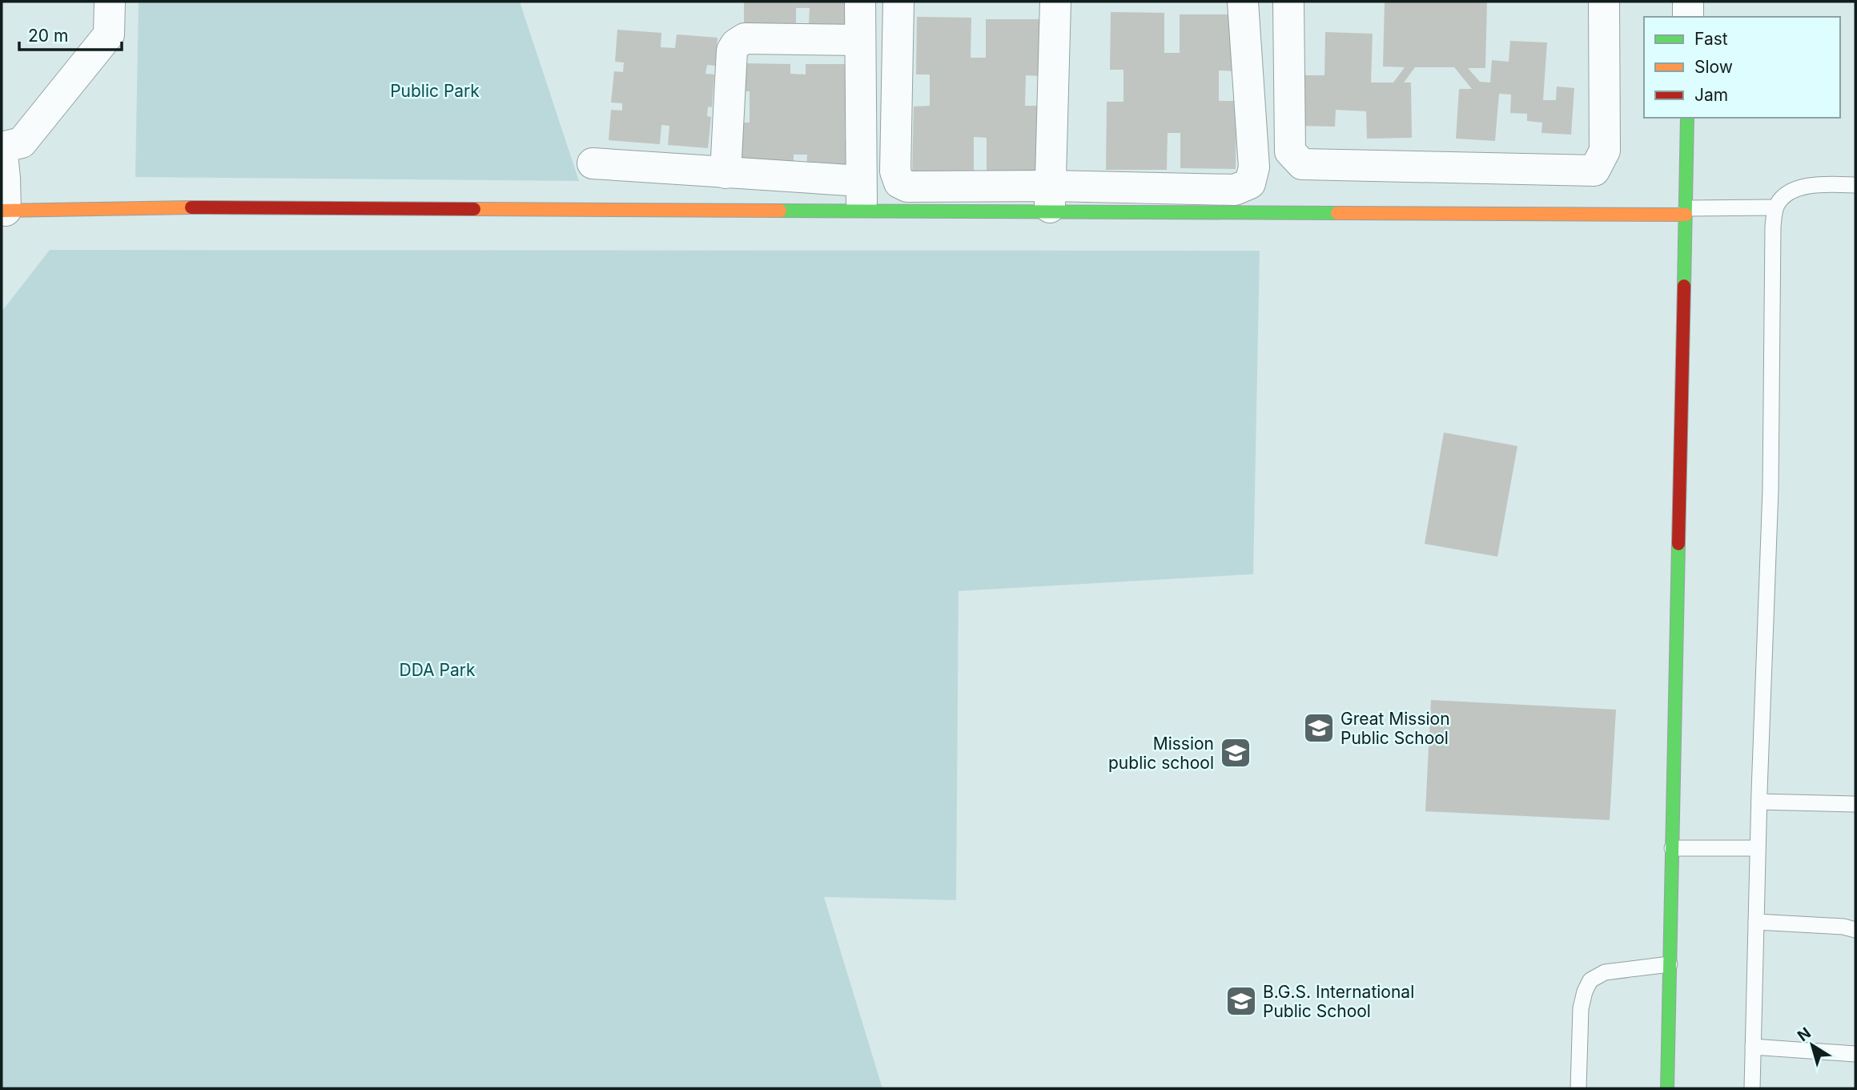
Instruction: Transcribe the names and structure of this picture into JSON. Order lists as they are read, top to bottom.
{
  "parks": ["Public Park", "DDA Park"],
  "places": {
    "school or university": ["Great Mission Public School", "Mission public school", "B.G.S. International Public School"]
  },
  "legend": ["Fast", "Slow", "Jam"],
  "scale_bar": "20 m",
  "north": "top left"
}
